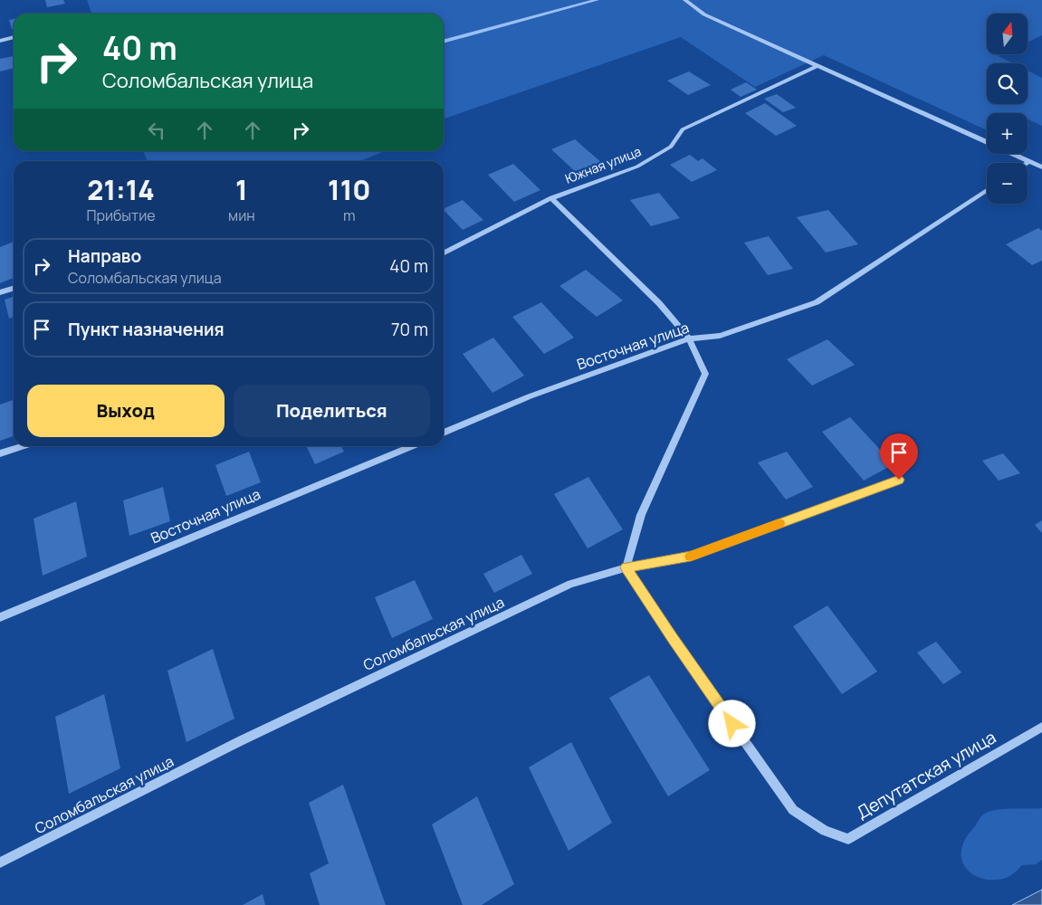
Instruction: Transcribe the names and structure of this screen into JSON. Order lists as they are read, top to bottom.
{
  "streets": {
    "street": [
      "Южная улица",
      "Восточная улица",
      "Соломбальская улица",
      "Депутатская улица"
    ]
  },
  "crossings": [
    ["Соломбальская улица", "Депутатская улица"]
  ],
  "north": "top",
  "page": {
    "map_buttons": ["+", "−"],
    "turn": ["40 m", "Соломбальская улица"],
    "eta": [
      "21:14",
      "Прибытие",
      "1",
      "мин",
      "110",
      "m"
    ],
    "list": [
      {
        "name": "Направо",
        "note": "Соломбальская улица",
        "value": "40 m"
      },
      {
        "name": "Пункт назначения",
        "value": "70 m"
      }
    ],
    "buttons": ["Выход", "Поделиться"]
  }
}
